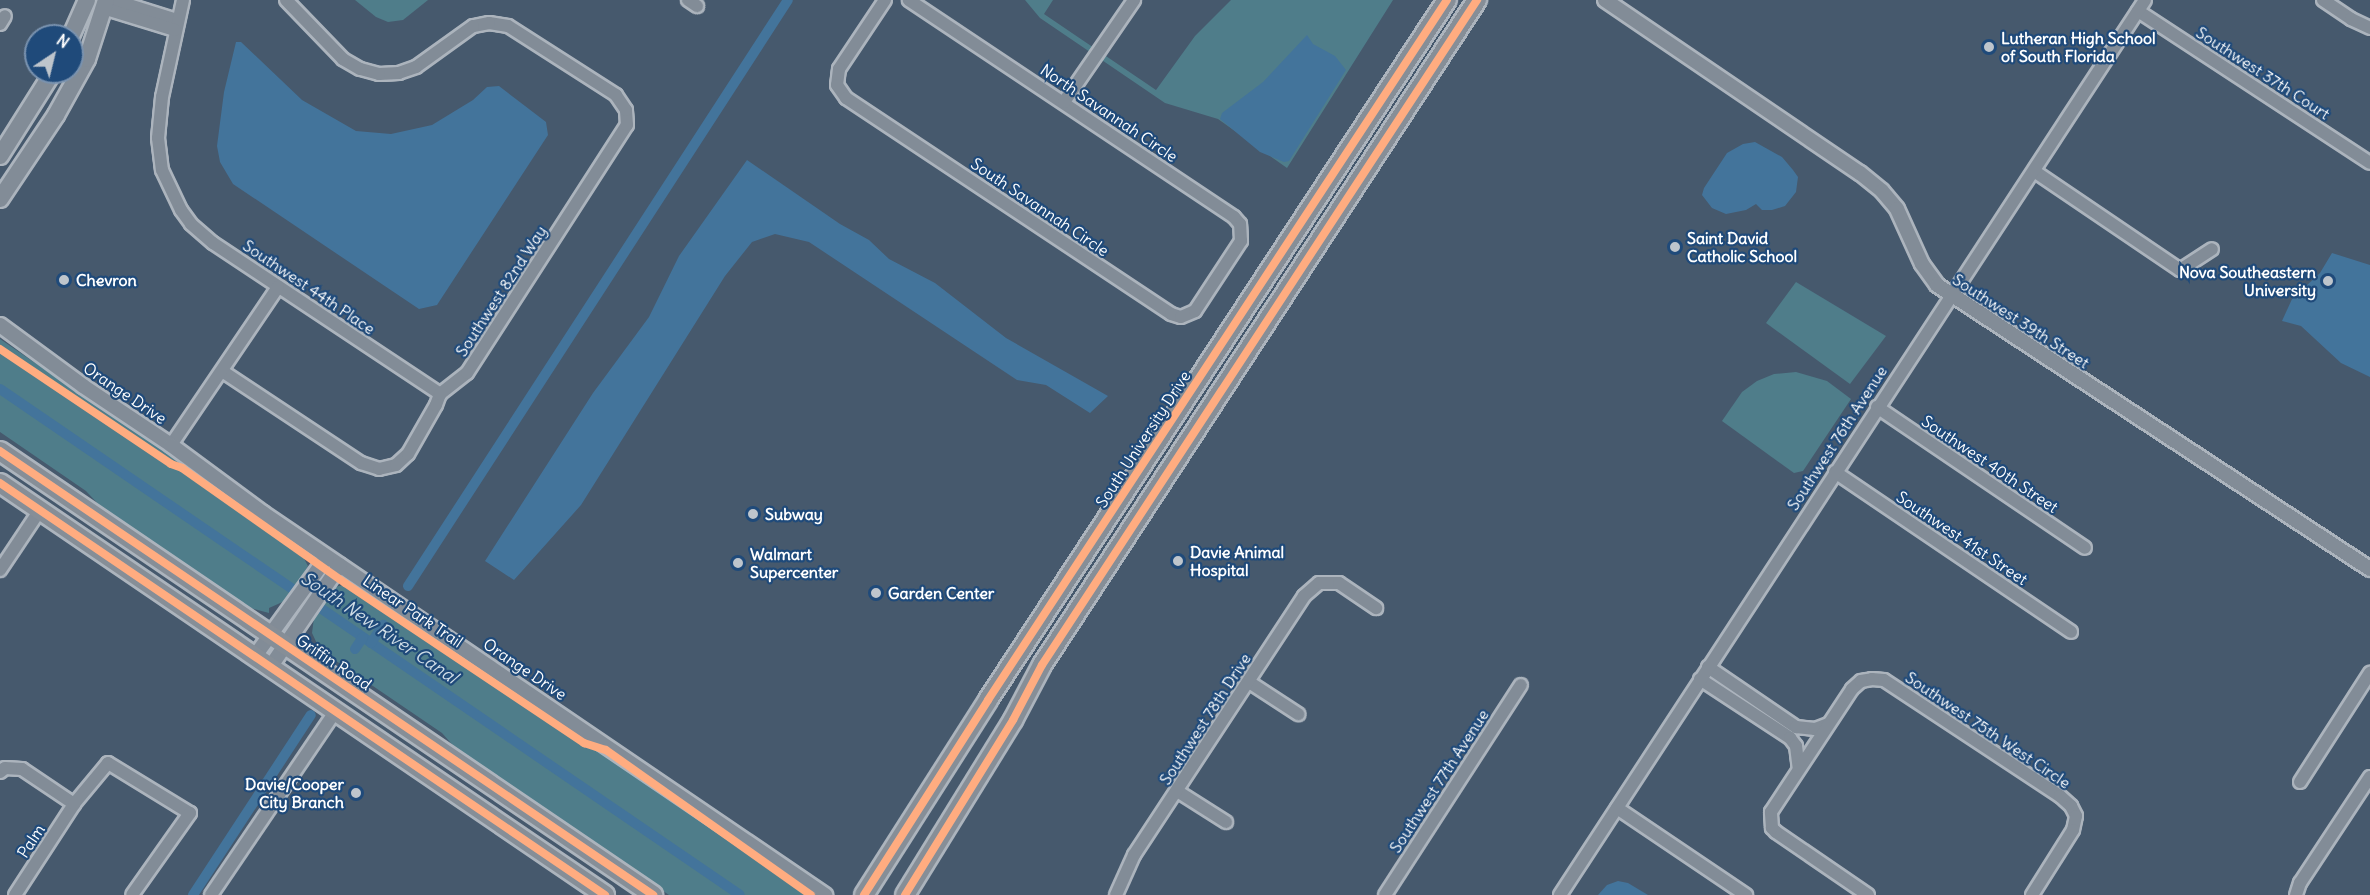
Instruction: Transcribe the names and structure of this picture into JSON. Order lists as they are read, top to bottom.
{
  "streets": {
    "main road": ["South University Drive", "Griffin Road"],
    "street": [
      "Southwest 37th Court",
      "North Savannah Circle",
      "South Savannah Circle",
      "Southwest 44th Place",
      "Southwest 82nd Way",
      "Southwest 39th Street",
      "Orange Drive",
      "Southwest 76th Avenue",
      "Southwest 40th Street",
      "Southwest 41st Street",
      "Southwest 78th Drive",
      "Southwest 75th West Circle",
      "Southwest 77th Avenue",
      "Palm"
    ],
    "cycle path": ["Linear Park Trail"]
  },
  "crossings": [
    ["Southwest 37th Court", "Southwest 76th Avenue"],
    ["North Savannah Circle", "South Savannah Circle"],
    ["Southwest 44th Place", "Southwest 82nd Way"],
    ["Southwest 39th Street", "Southwest 76th Avenue"],
    ["Southwest 76th Avenue", "Southwest 40th Street"],
    ["Southwest 76th Avenue", "Southwest 41st Street"]
  ],
  "water": ["South New River Canal"],
  "places": [
    "Lutheran High School of South Florida",
    "Saint David Catholic School",
    "Chevron",
    "Nova Southeastern University",
    "Subway",
    "Davie Animal Hospital",
    "Walmart Supercenter",
    "Garden Center",
    "Davie/Cooper City Branch"
  ],
  "north": "top right"
}
